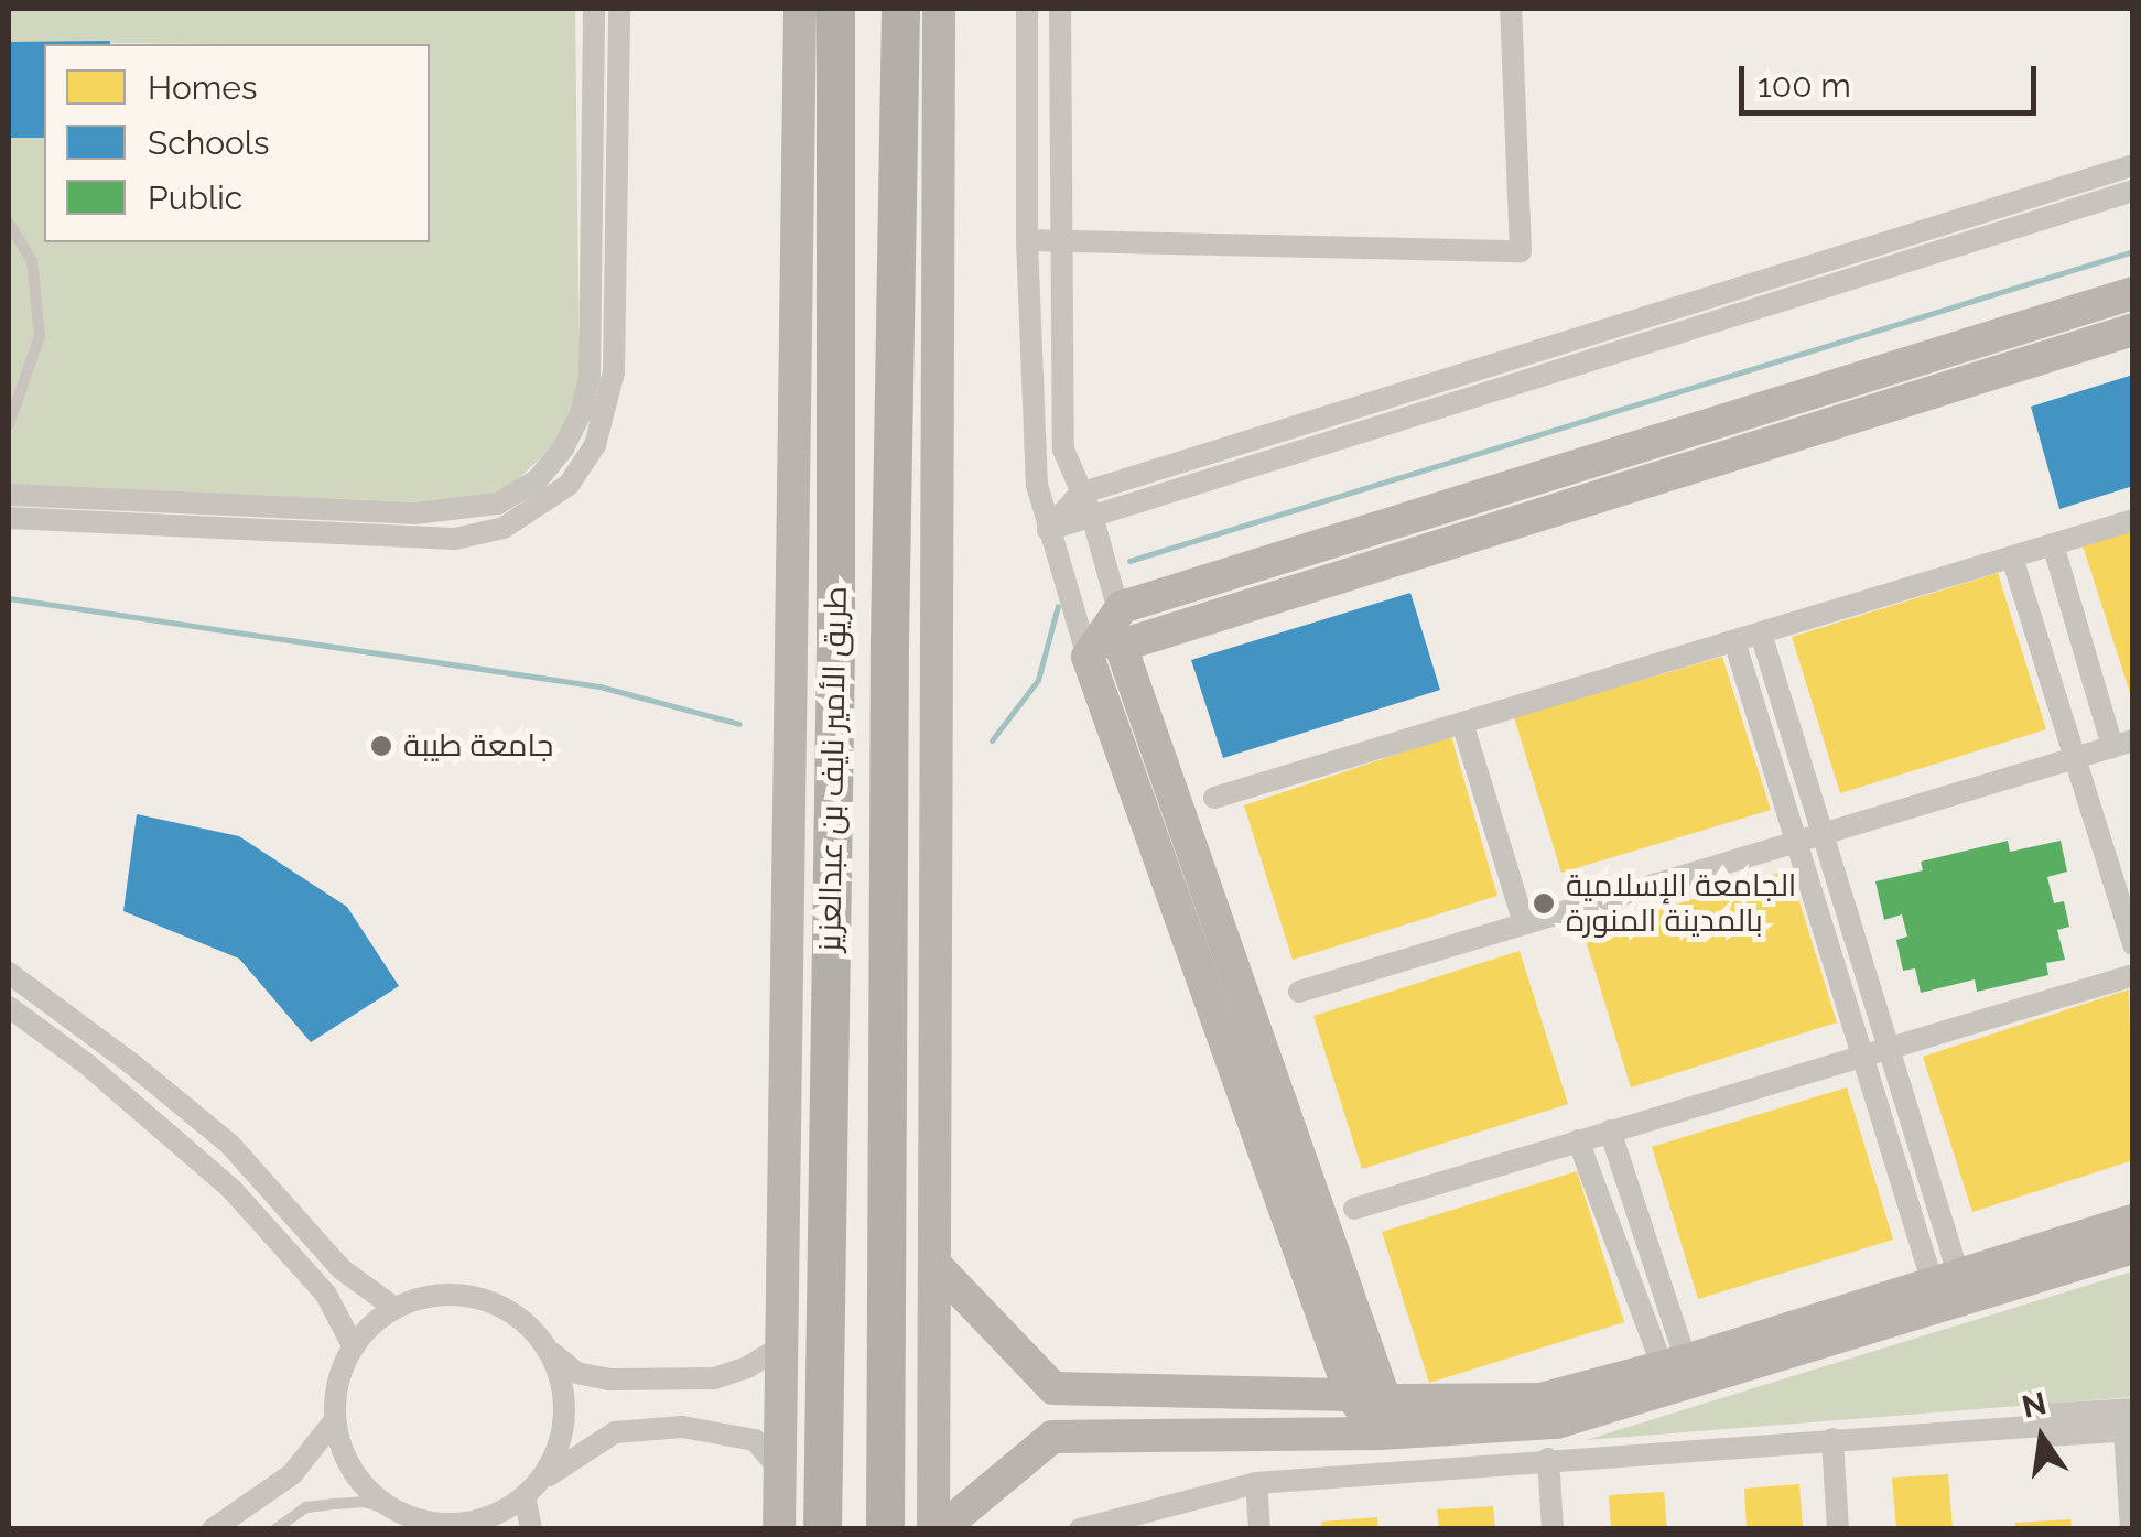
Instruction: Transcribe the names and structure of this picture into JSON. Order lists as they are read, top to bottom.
{
  "streets": {
    "highway": ["طريق الأمير نايف بن عبدالعزيز"]
  },
  "places": ["جامعة طيبة", "الجامعة الإسلامية بالمدينة المنورة"],
  "legend": ["Homes", "Schools", "Public"],
  "scale_bar": "100 m",
  "north": "top"
}
